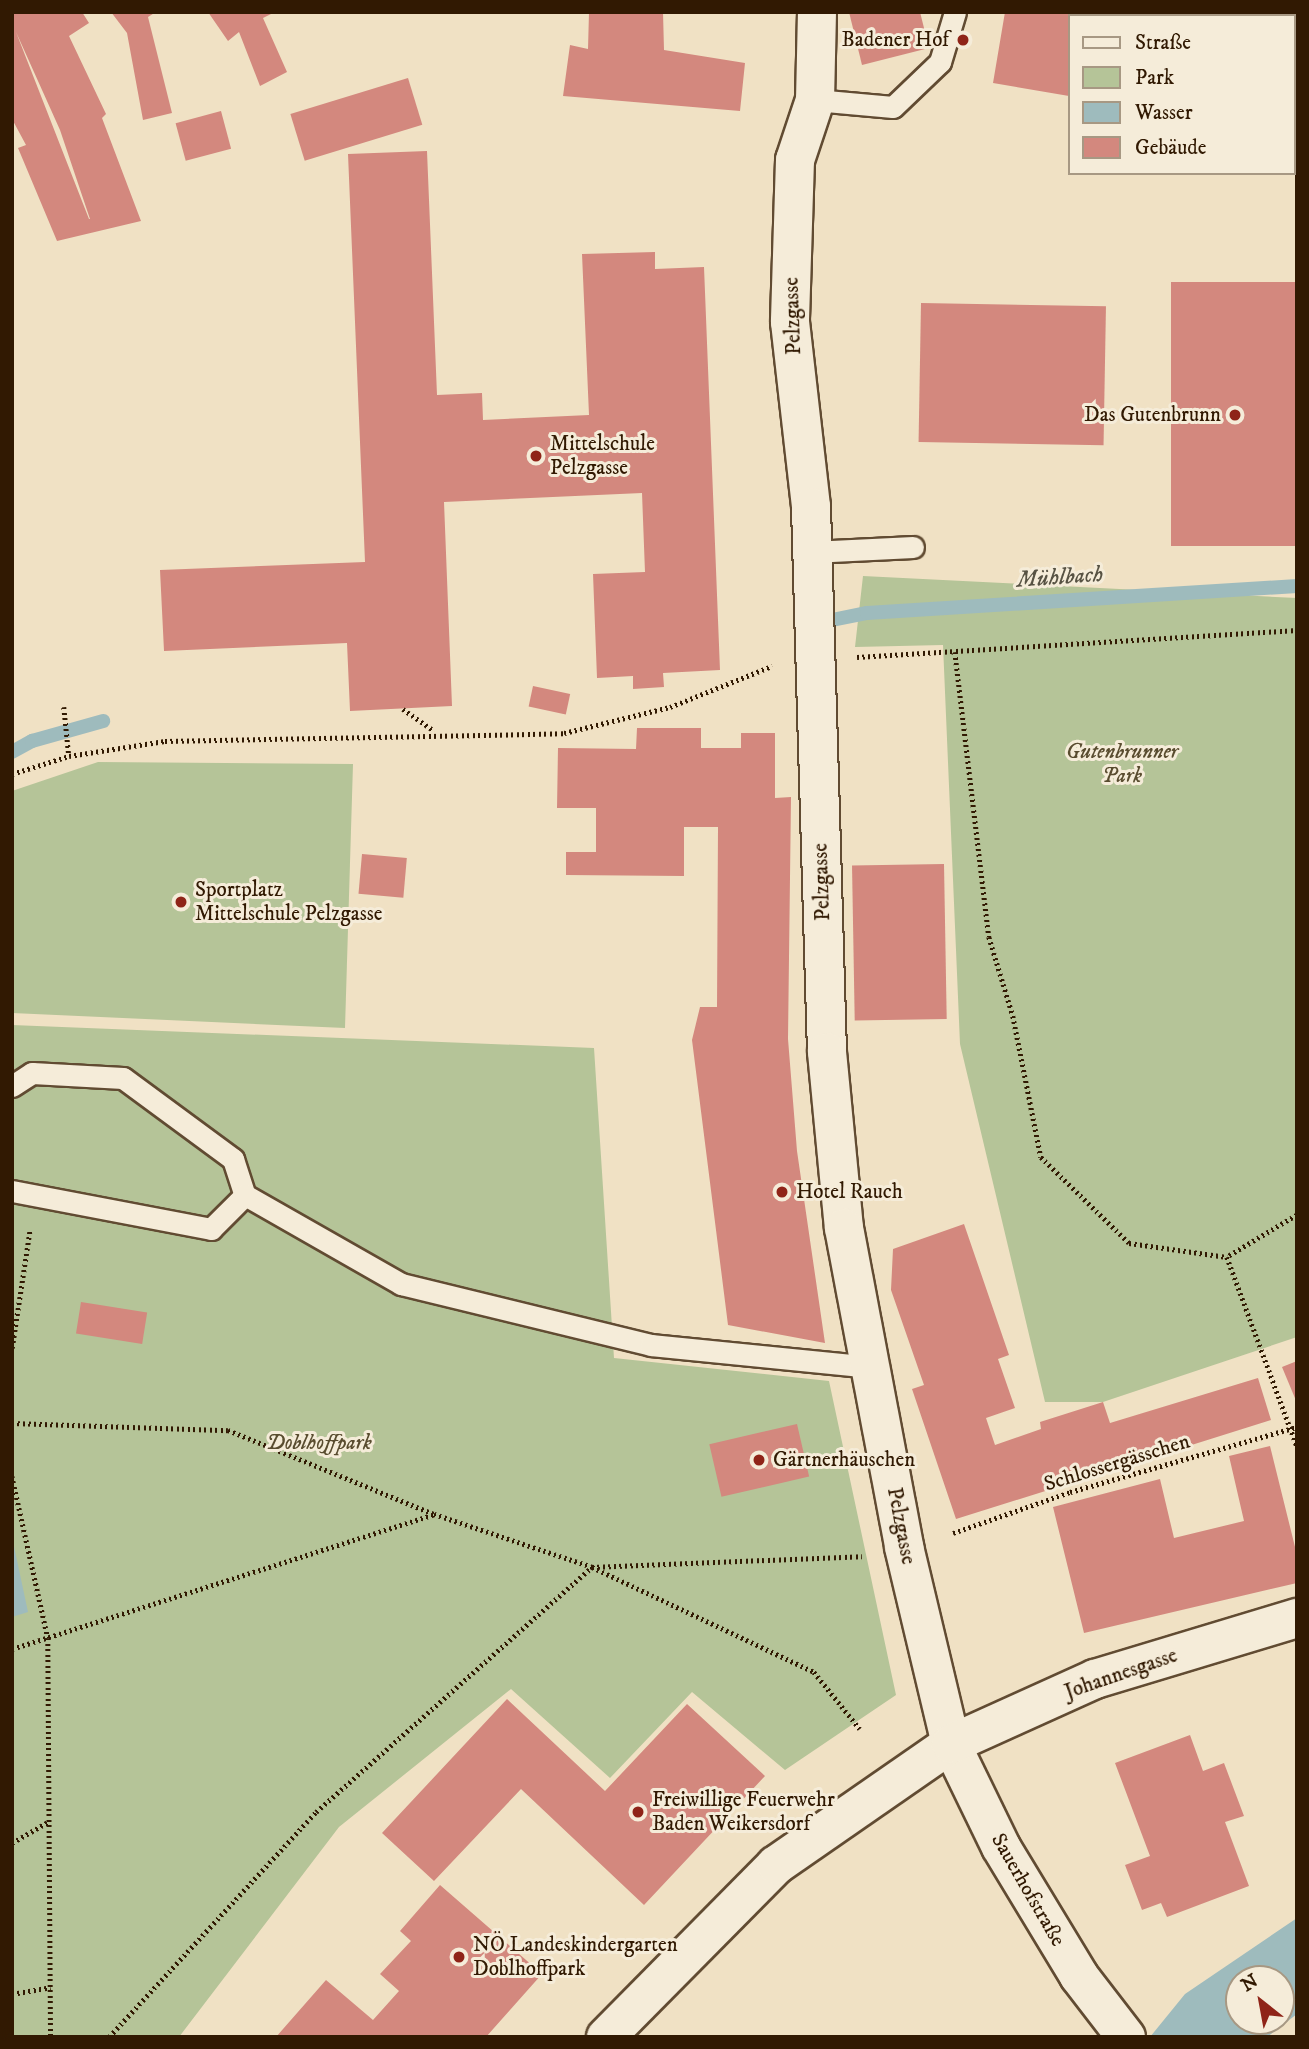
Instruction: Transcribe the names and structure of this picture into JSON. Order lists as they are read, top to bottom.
{
  "streets": {
    "street": ["Pelzgasse", "Johannesgasse", "Sauerhofstraße"],
    "path": ["Schlossergässchen"]
  },
  "crossings": [
    ["Pelzgasse", "Johannesgasse"],
    ["Pelzgasse", "Sauerhofstraße"],
    ["Johannesgasse", "Sauerhofstraße"]
  ],
  "water": ["Mühlbach"],
  "parks": ["Gutenbrunner Park", "Doblhoffpark"],
  "places": [
    "Badener Hof",
    "Das Gutenbrunn",
    "Mittelschule Pelzgasse",
    "Sportplatz Mittelschule Pelzgasse",
    "Hotel Rauch",
    "Gärtnerhäuschen",
    "Freiwillige Feuerwehr Baden Weikersdorf",
    "NÖ Landeskindergarten Doblhoffpark"
  ],
  "legend": [
    "Straße",
    "Park",
    "Wasser",
    "Gebäude"
  ],
  "north": "top left"
}
